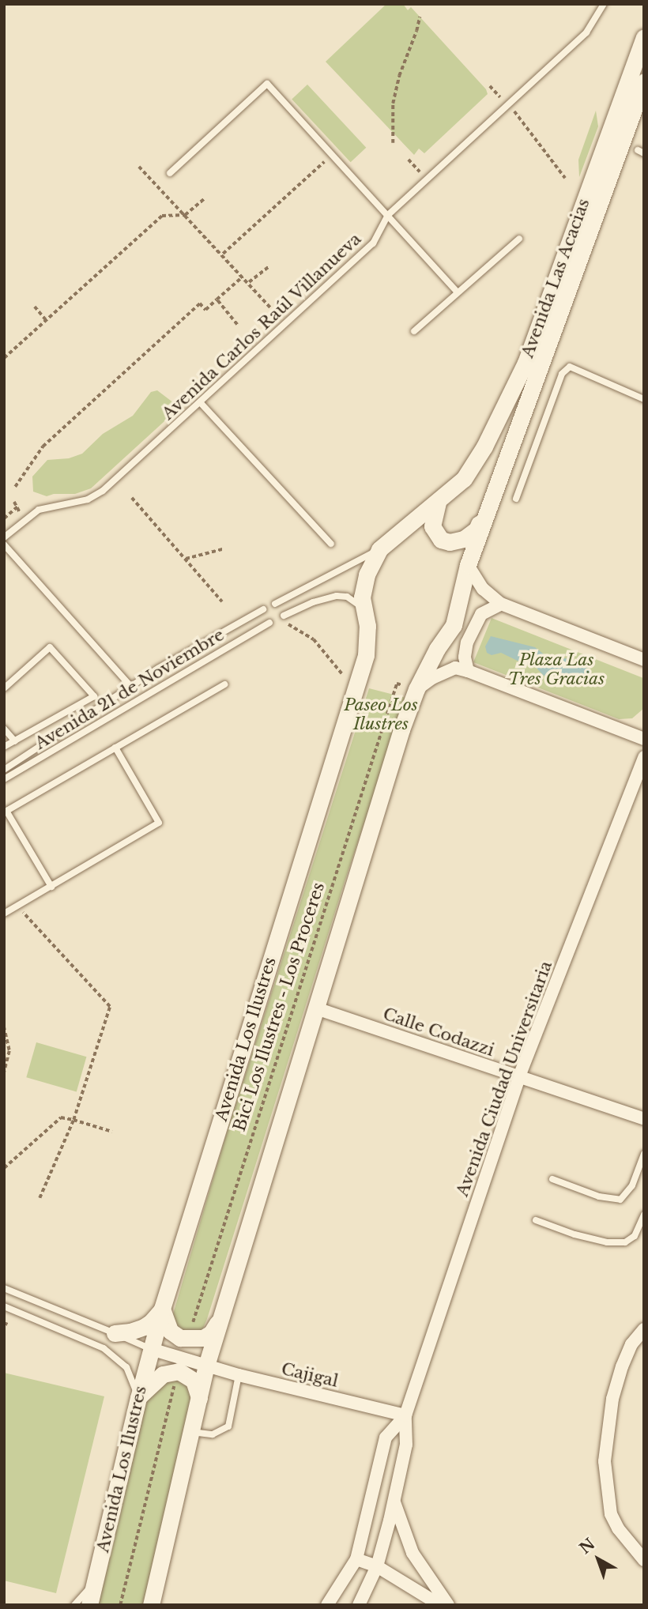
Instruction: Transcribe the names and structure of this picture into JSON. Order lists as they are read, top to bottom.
{
  "streets": {
    "main road": ["Avenida Las Acacias", "Avenida Los Ilustres"],
    "street": ["Calle Codazzi", "Avenida Ciudad Universitaria", "Cajigal"],
    "lane": ["Avenida Carlos Raúl Villanueva", "Avenida 21 de Noviembre"],
    "path": ["Bici Los Ilustres - Los Proceres"]
  },
  "crossings": [
    ["Avenida Las Acacias", "Avenida Los Ilustres"],
    ["Calle Codazzi", "Avenida Ciudad Universitaria"],
    ["Avenida Los Ilustres", "Cajigal"],
    ["Avenida Ciudad Universitaria", "Cajigal"]
  ],
  "parks": ["Plaza Las Tres Gracias", "Paseo Los Ilustres"],
  "north": "top left"
}
